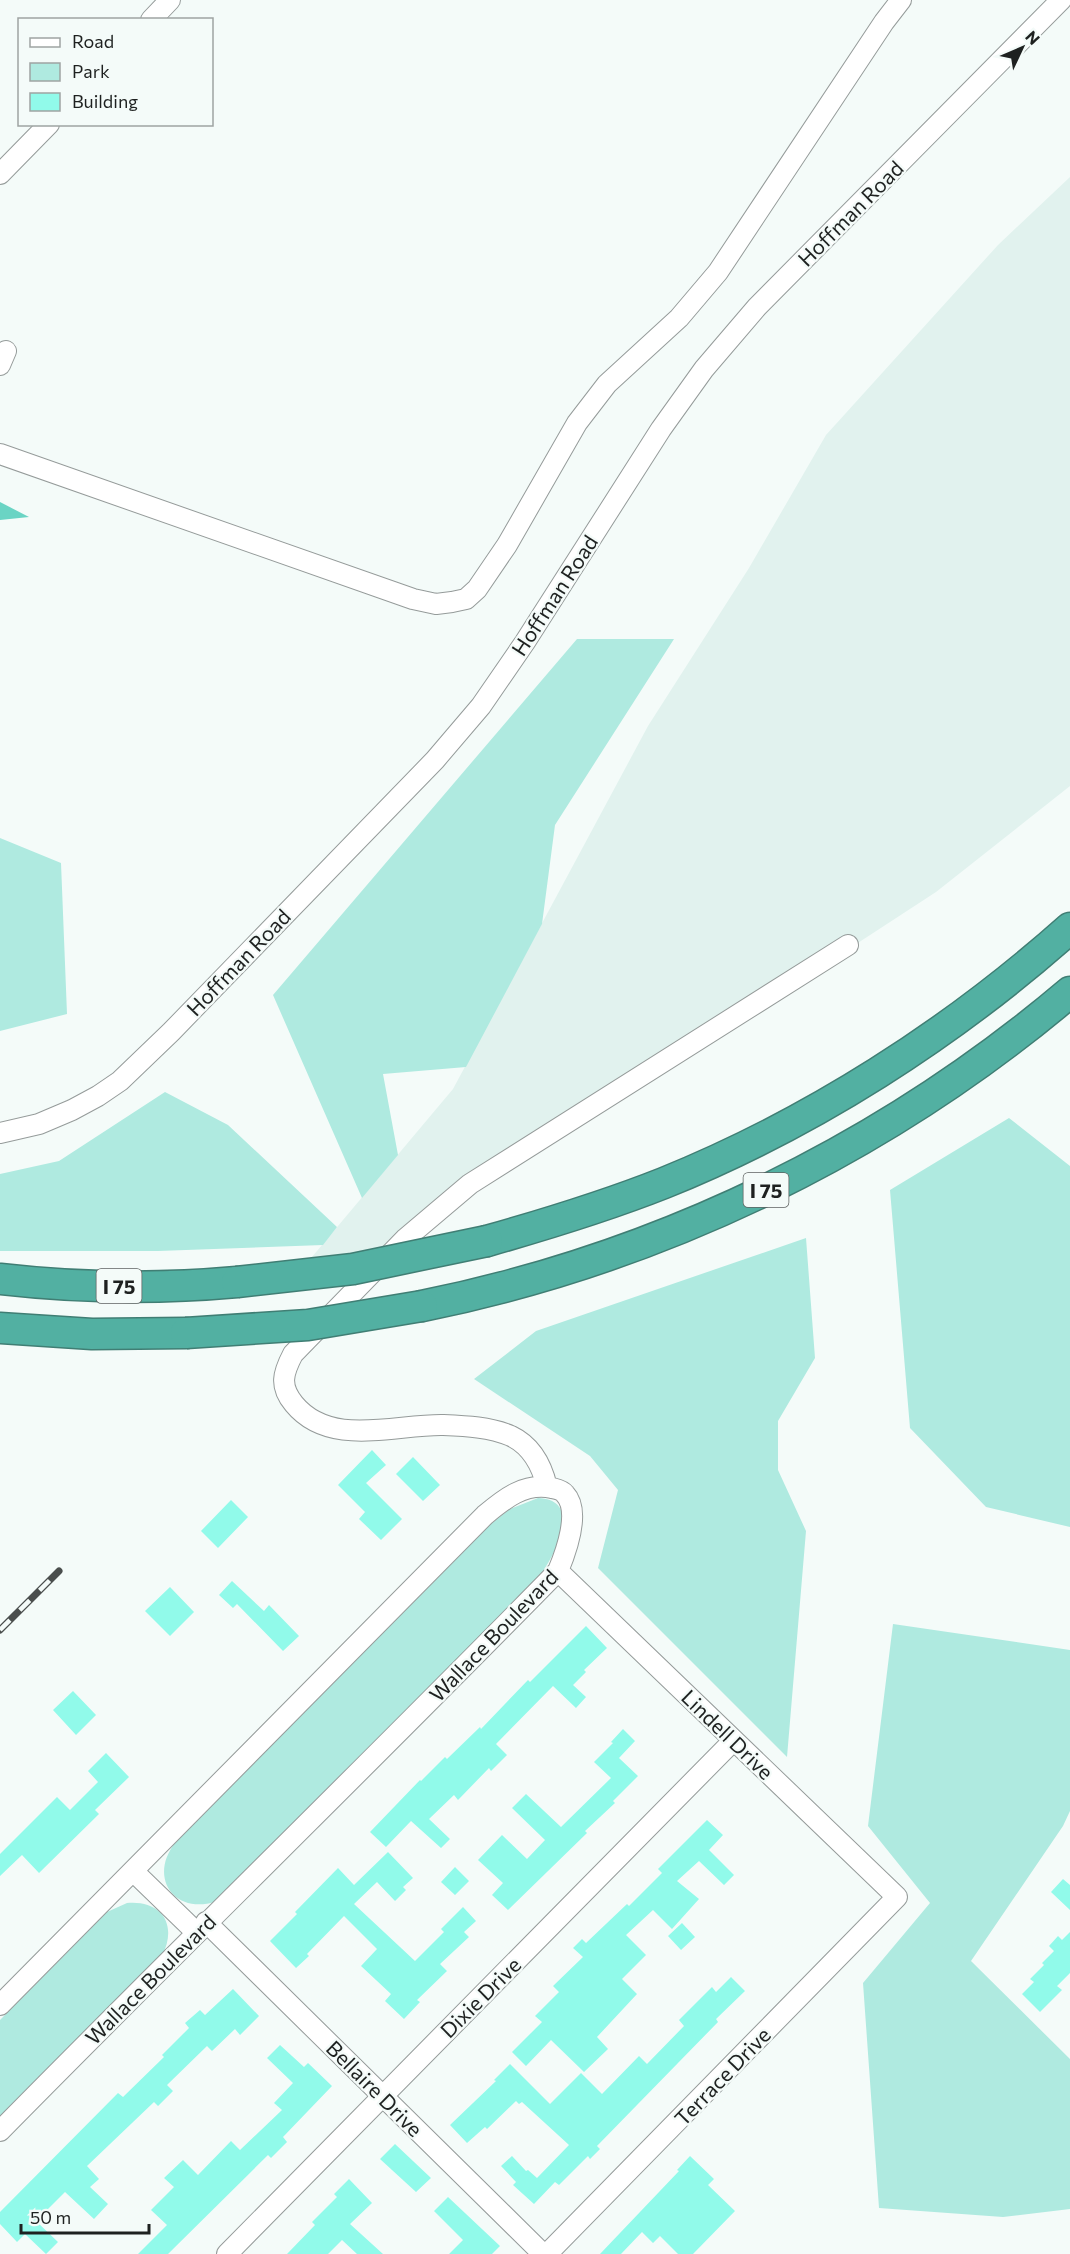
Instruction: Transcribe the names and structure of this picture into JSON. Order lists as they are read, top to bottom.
{
  "streets": {
    "highway": ["I 75"],
    "street": [
      "Hoffman Road",
      "Wallace Boulevard",
      "Lindell Drive",
      "Dixie Drive",
      "Terrace Drive",
      "Bellaire Drive"
    ]
  },
  "crossings": [
    ["Wallace Boulevard", "Lindell Drive"],
    ["Wallace Boulevard", "Bellaire Drive"],
    ["Lindell Drive", "Dixie Drive"],
    ["Lindell Drive", "Terrace Drive"],
    ["Dixie Drive", "Bellaire Drive"]
  ],
  "legend": ["Road", "Park", "Building"],
  "scale_bar": "50 m",
  "north": "top right"
}
